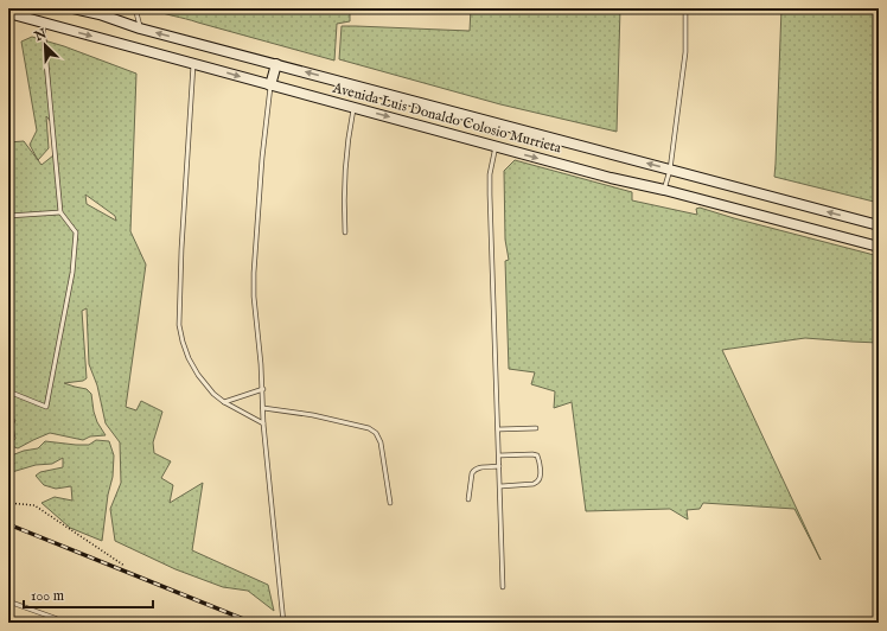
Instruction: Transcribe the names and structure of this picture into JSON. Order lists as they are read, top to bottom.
{
  "streets": {
    "main road": ["Avenida Luis Donaldo Colosio Murrieta"]
  },
  "scale_bar": "100 m",
  "north": "top left"
}
